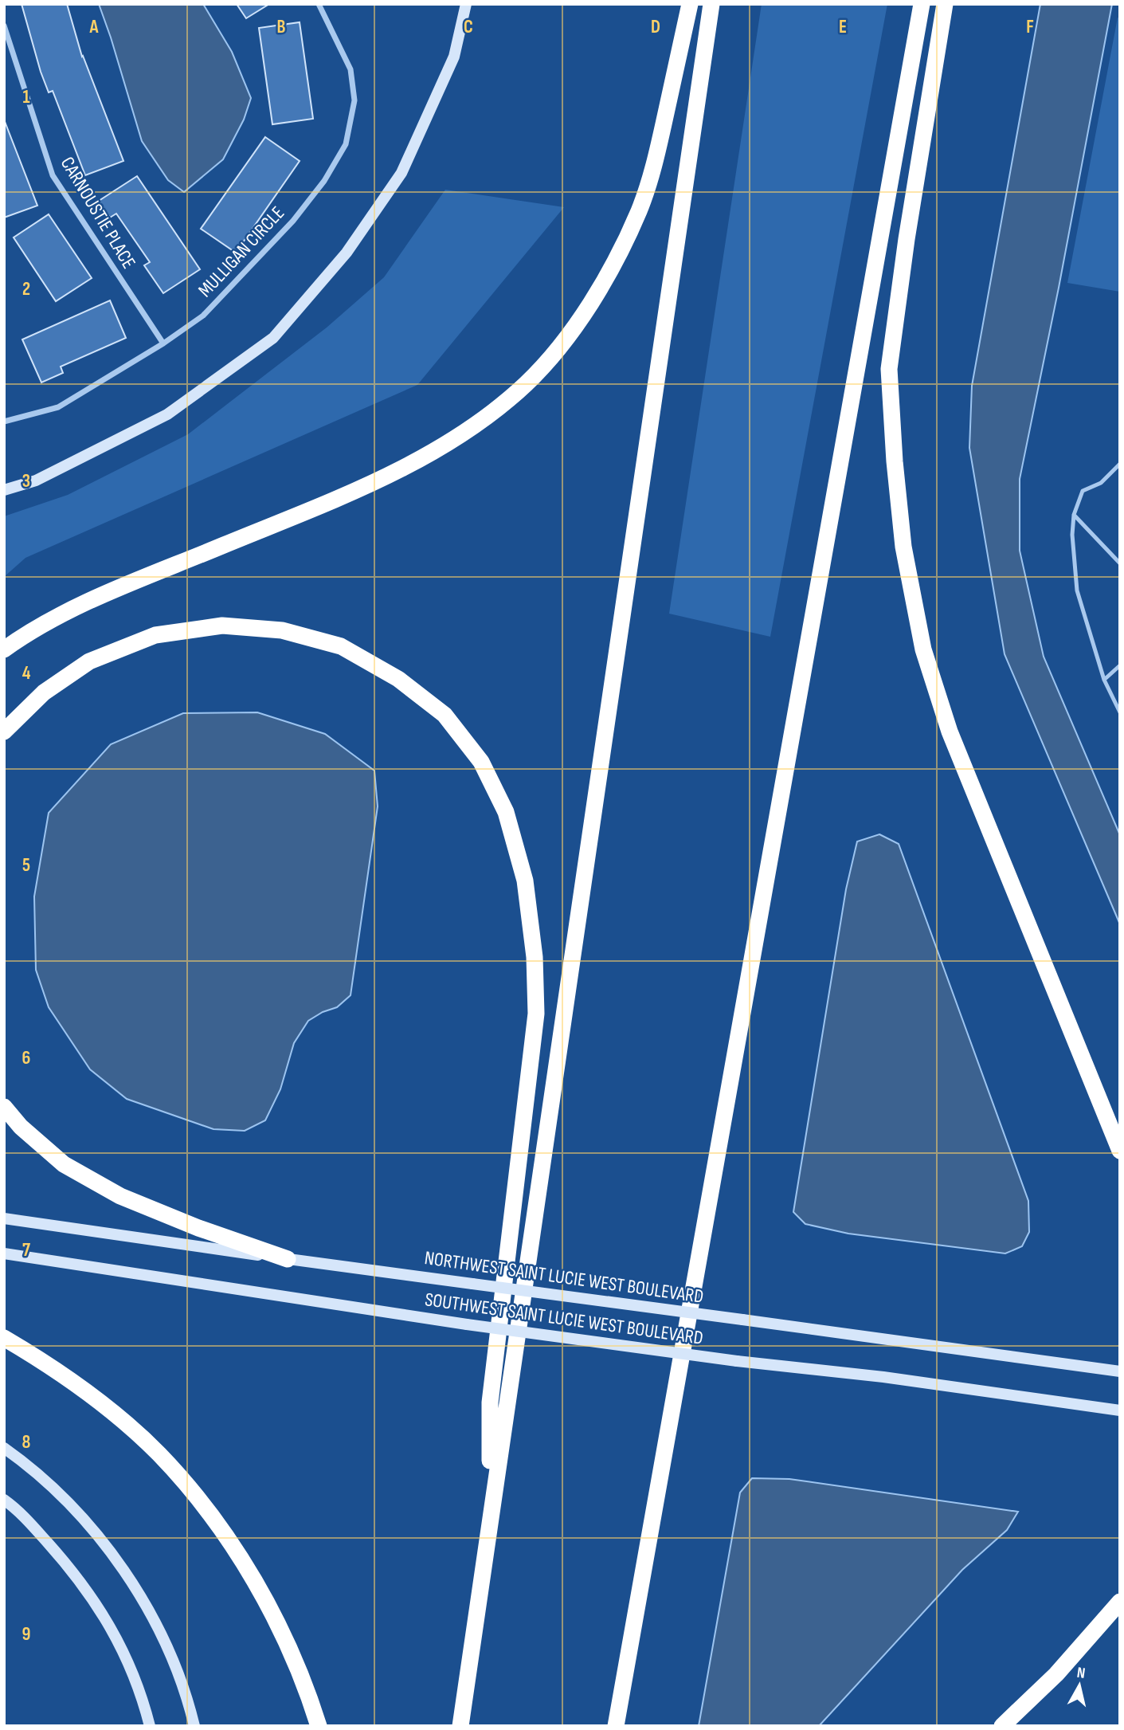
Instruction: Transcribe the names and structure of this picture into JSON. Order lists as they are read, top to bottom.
{
  "streets": {
    "main road": ["NORTHWEST SAINT LUCIE WEST BOULEVARD", "SOUTHWEST SAINT LUCIE WEST BOULEVARD"],
    "street": ["CARNOUSTIE PLACE", "MULLIGAN CIRCLE"]
  },
  "crossings": [
    ["CARNOUSTIE PLACE", "MULLIGAN CIRCLE"]
  ],
  "north": "top",
  "grid": {
    "columns": [
      "A",
      "B",
      "C",
      "D",
      "E",
      "F"
    ],
    "rows": [
      "1",
      "2",
      "3",
      "4",
      "5",
      "6",
      "7",
      "8",
      "9"
    ]
  }
}
